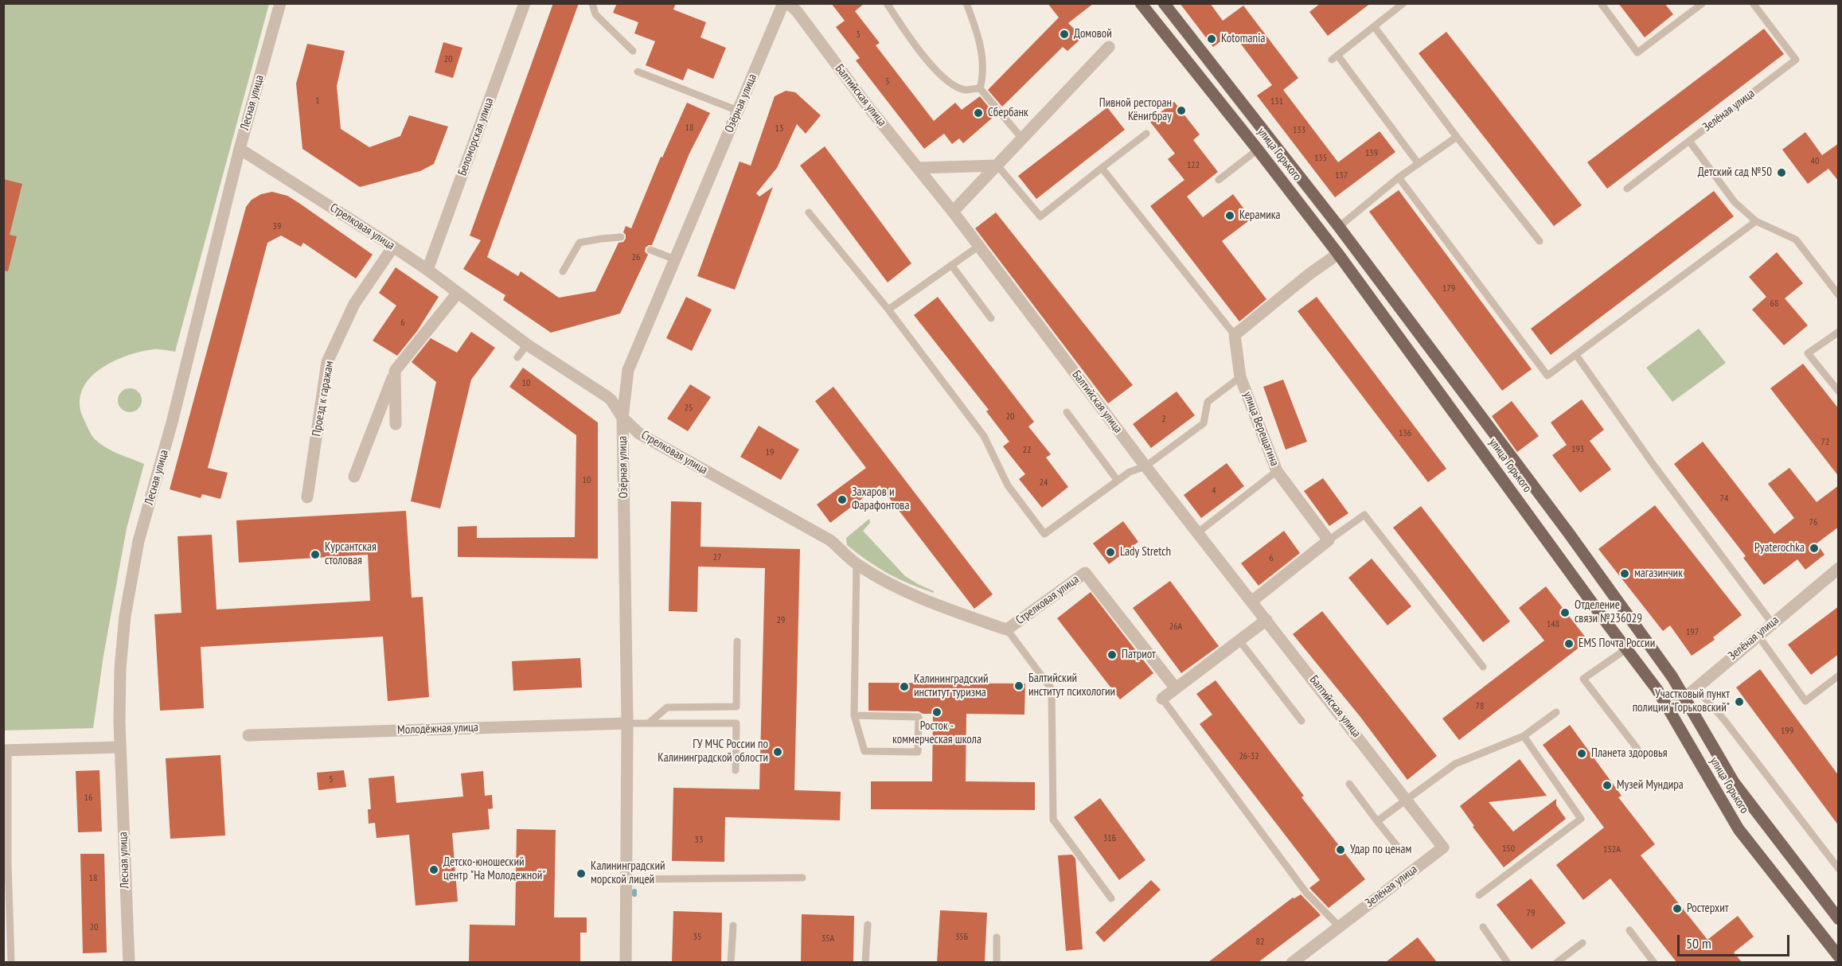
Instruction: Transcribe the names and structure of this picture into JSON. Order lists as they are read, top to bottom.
{
  "streets": {
    "main road": ["улица Горького"],
    "street": [
      "Балтийская улица",
      "Лесная улица",
      "Озёрная улица",
      "Зелёная улица",
      "Беломорская улица",
      "Стрелковая улица",
      "Проезд к гаражам",
      "улица Верещагина",
      "Молодёжная улица"
    ]
  },
  "crossings": [
    ["Балтийская улица", "Зелёная улица"],
    ["Лесная улица", "Стрелковая улица"],
    ["Озёрная улица", "Стрелковая улица"],
    ["Озёрная улица", "Молодёжная улица"],
    ["Зелёная улица", "улица Горького"],
    ["Беломорская улица", "Стрелковая улица"],
    ["Стрелковая улица", "Проезд к гаражам"]
  ],
  "places": [
    "Домовой",
    "Kotomania",
    "Пивной ресторан Кёнигбрау",
    "Сбербанк",
    "Детский сад №50",
    "Керамика",
    "Захаров и Фарафонтова",
    "Pyaterochka",
    "Lady Stretch",
    "Курсантская столовая",
    "магазинчик",
    "Отделение связи №236029",
    "EMS Почта России",
    "Патриот",
    "Балтийский институт психологии",
    "Калининградский институт туризма",
    "Участковый пункт полиции \"Горьковский\"",
    "Росток - коммерческая школа",
    "ГУ МЧС России по Калининградской облости",
    "Планета здоровья",
    "Музей Мундира",
    "Удар по ценам",
    "Детско-юношеский центр \"На Молодежной\"",
    "Калининградский морской лицей",
    "Ростерхит"
  ],
  "house_numbers": [
    "3",
    "20",
    "5",
    "1",
    "131",
    "18",
    "13",
    "133",
    "139",
    "135",
    "40",
    "122",
    "137",
    "39",
    "26",
    "179",
    "68",
    "6",
    "10",
    "25",
    "20",
    "2",
    "136",
    "72",
    "193",
    "22",
    "19",
    "10",
    "24",
    "4",
    "74",
    "76",
    "27",
    "6",
    "29",
    "148",
    "26А",
    "197",
    "78",
    "199",
    "26-32",
    "5",
    "16",
    "31Б",
    "33",
    "150",
    "152А",
    "18",
    "79",
    "20",
    "35",
    "35Б",
    "35А",
    "82"
  ],
  "scale_bar": "50 m"
}
